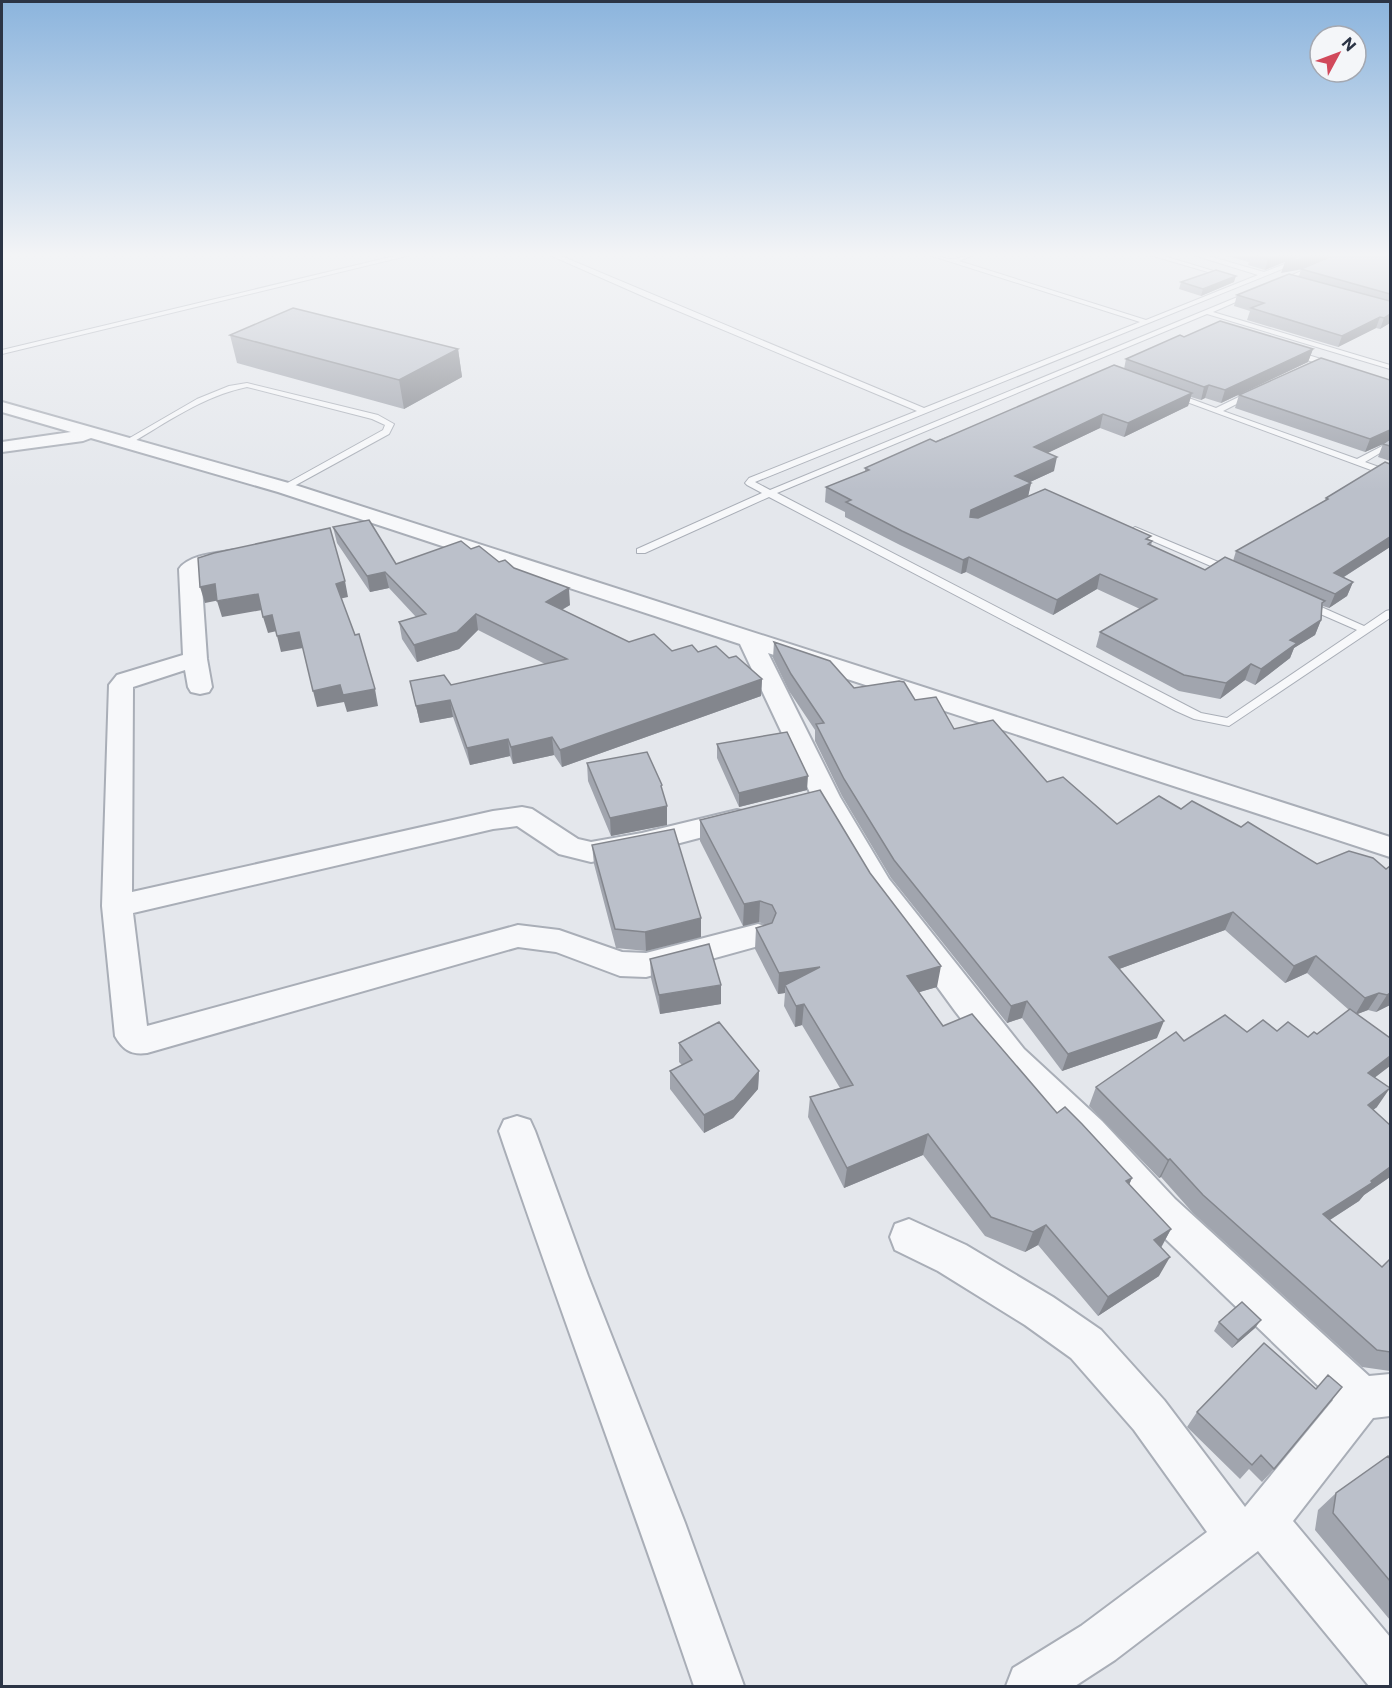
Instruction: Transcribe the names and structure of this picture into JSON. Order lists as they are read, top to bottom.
{
  "north": "top right"
}
